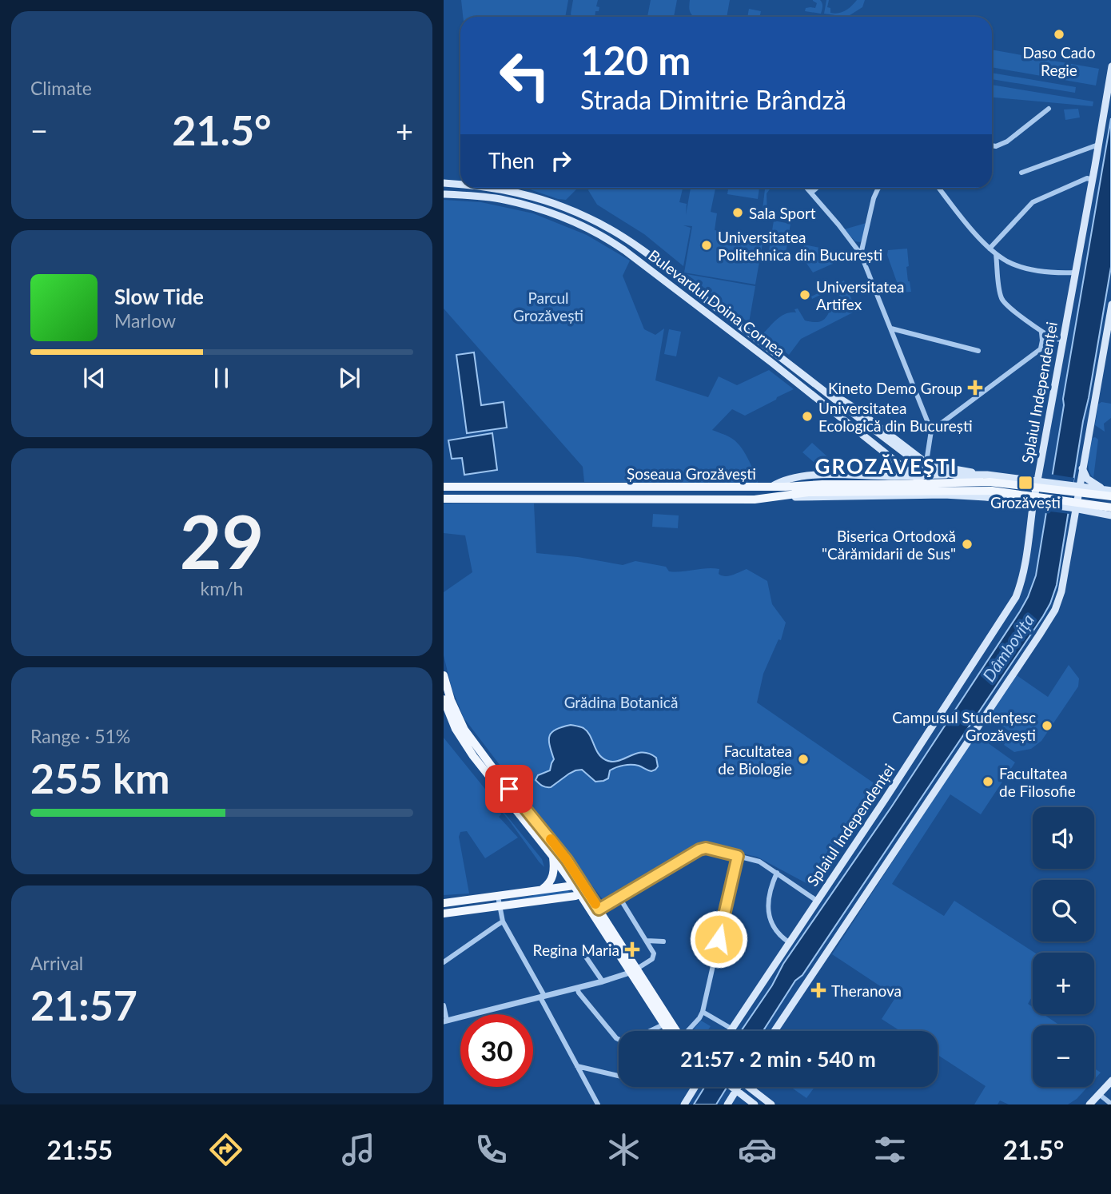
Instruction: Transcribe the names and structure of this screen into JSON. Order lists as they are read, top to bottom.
{
  "streets": {
    "main road": ["Bulevardul Doina Cornea", "Splaiul Independenței", "Șoseaua Grozăvești"]
  },
  "crossings": [
    ["Bulevardul Doina Cornea", "Șoseaua Grozăvești"],
    ["Splaiul Independenței", "Șoseaua Grozăvești"]
  ],
  "districts": ["GROZĂVEŞTI"],
  "water": ["Dâmbovița"],
  "parks": ["Parcul Grozăvești", "Grădina Botanică"],
  "places": {
    "other": [
      "Daso Cado Regie",
      "Sala Sport",
      "Universitatea Politehnica din București",
      "Universitatea Artifex",
      "Universitatea Ecologică din București",
      "Biserica Ortodoxă \"Cărămidarii de Sus\"",
      "Campusul Studențesc Grozăvești",
      "Facultatea de Biologie",
      "Facultatea de Filosofie"
    ],
    "health": ["Kineto Demo Group", "Regina Maria", "Theranova"],
    "transit": ["Grozăvești"]
  },
  "page": {
    "tile": [
      "Climate",
      ["29", "km/h"],
      ["Range · 51%", "255 km"],
      ["Arrival", "21:57"]
    ],
    "turn": ["120 m", "Strada Dimitrie Brândză"],
    "heat": ["−", "21.5°", "+"],
    "then": "Then",
    "song": ["Slow Tide", "Marlow"],
    "map_buttons": ["+", "−"],
    "limit": "30",
    "trip": "21:57 · 2 min · 540 m",
    "tabs": ["21:55", "21.5°"]
  }
}
